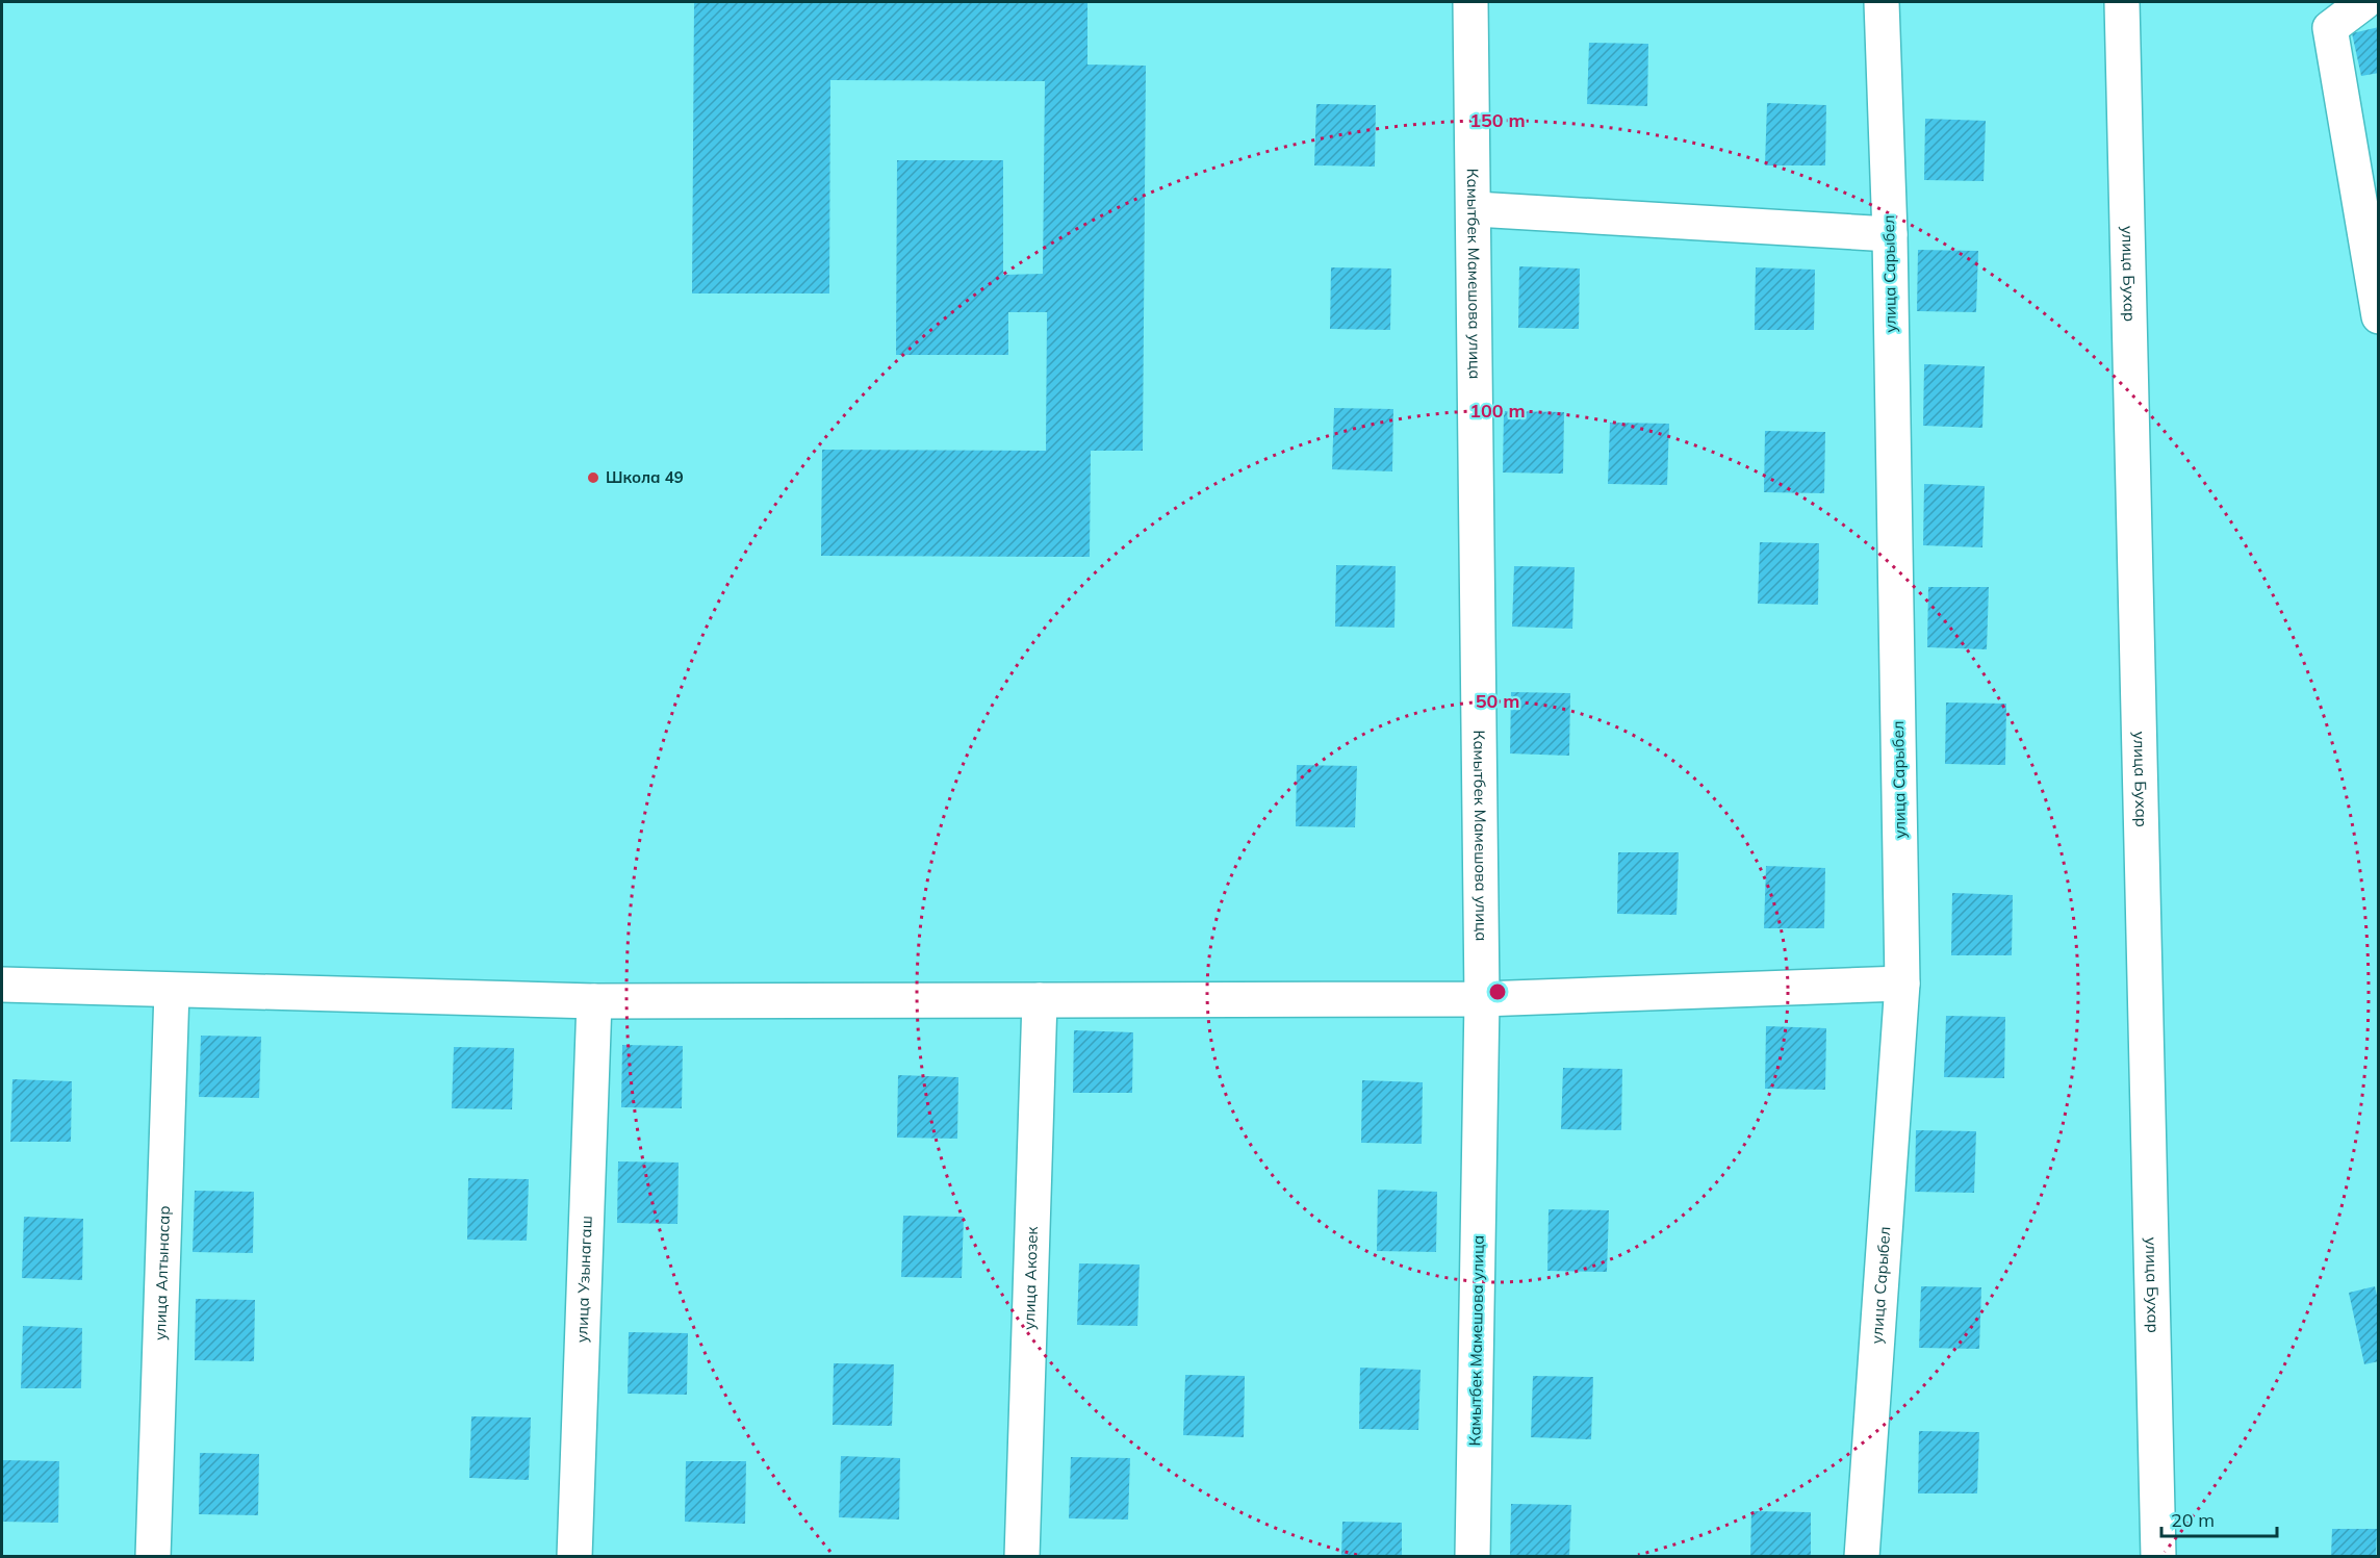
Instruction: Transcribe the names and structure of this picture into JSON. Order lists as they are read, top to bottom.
{
  "streets": {
    "street": [
      "Камытбек Мамешова улица",
      "улица Сарыбел",
      "улица Бухар",
      "улица Алтынасар",
      "улица Акозек",
      "улица Узынагаш"
    ]
  },
  "places": ["Школа 49"],
  "scale_bar": "20 m",
  "rings": ["150 m", "100 m", "50 m"]
}
